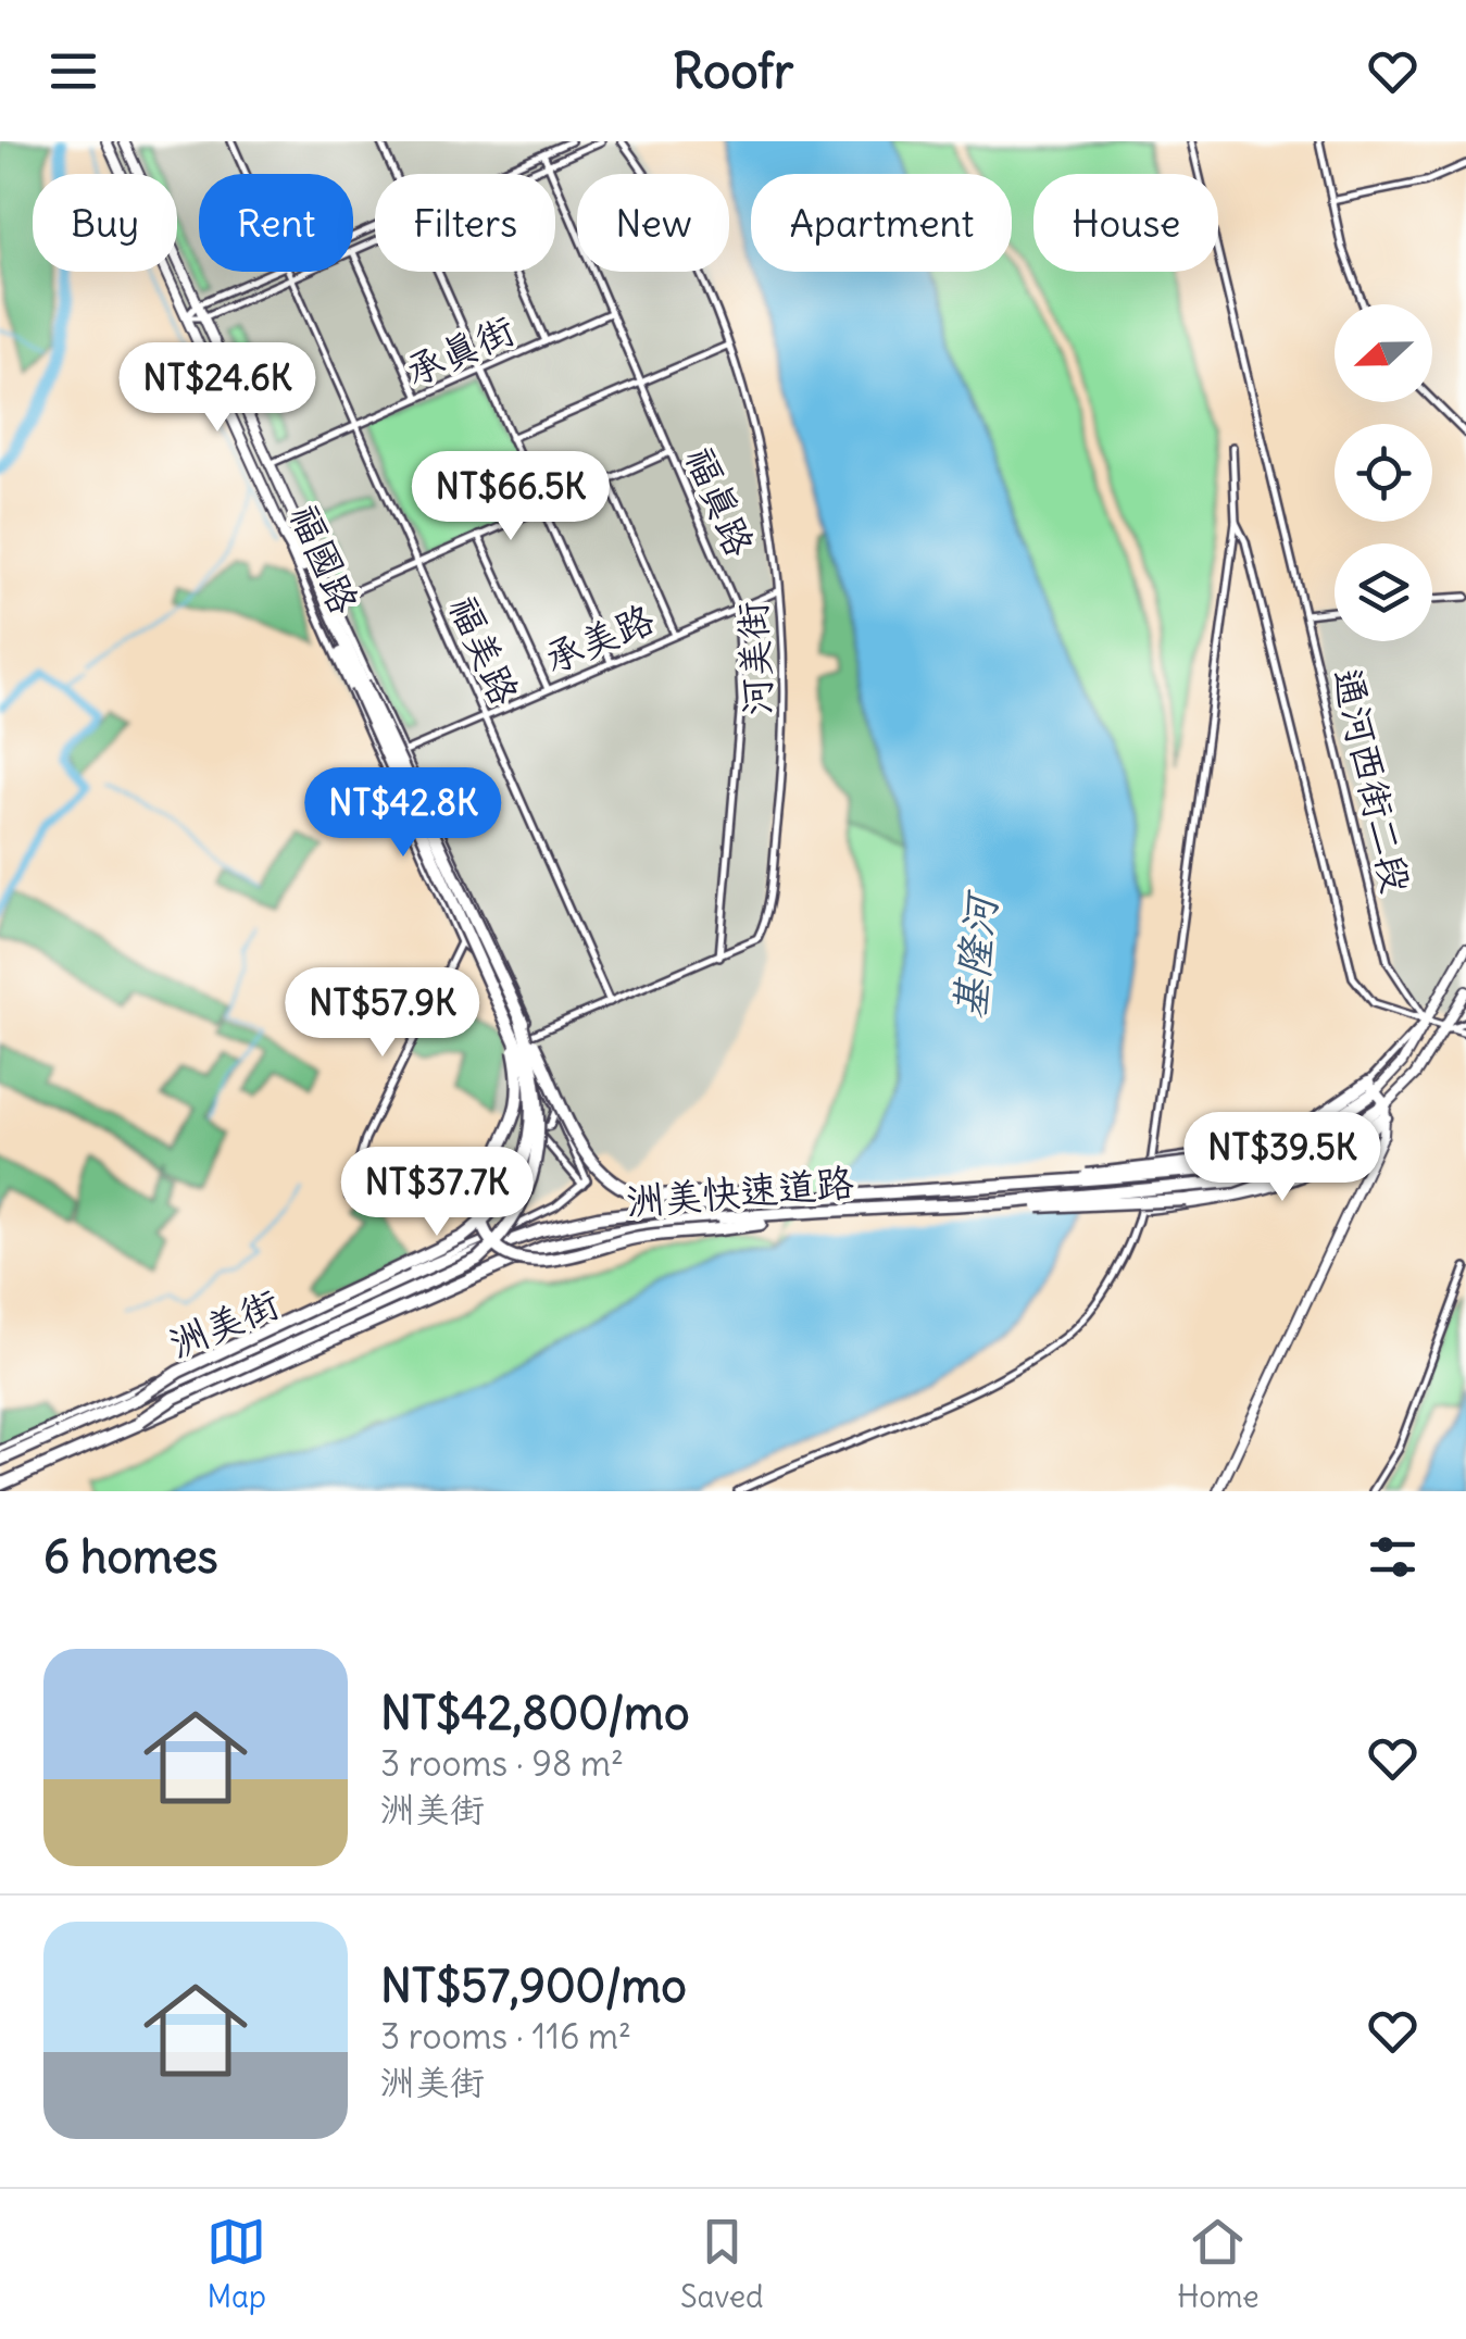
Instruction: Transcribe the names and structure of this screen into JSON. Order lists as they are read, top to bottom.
{
  "streets": {
    "highway": ["洲美快速道路"],
    "street": [
      "承真街",
      "福真路",
      "福國路",
      "承美路",
      "福美路",
      "河美街",
      "通河西街二段",
      "洲美街"
    ]
  },
  "crossings": [
    ["承真街", "福真路"],
    ["承真街", "福國路"],
    ["承真街", "福美路"],
    ["福真路", "承美路"],
    ["福真路", "河美街"],
    ["福國路", "承美路"],
    ["承美路", "福美路"],
    ["承美路", "河美街"],
    ["福美路", "河美街"]
  ],
  "water": ["基隆河"],
  "north": "left",
  "page": {
    "header": "Roofr",
    "chip": [
      "Buy",
      "Rent",
      "Filters",
      "New",
      "Apartment",
      "House"
    ],
    "price": [
      "NT$24.6K",
      "NT$66.5K",
      "NT$42.8K",
      "NT$57.9K",
      "NT$39.5K",
      "NT$37.7K"
    ],
    "heading": "6 homes",
    "list": [
      {
        "name": "NT$42,800/mo",
        "note": "3 rooms · 98 m² · 洲美街"
      },
      {
        "name": "NT$57,900/mo",
        "note": "3 rooms · 116 m² · 洲美街"
      }
    ],
    "tabs": ["Map", "Saved", "Home"]
  }
}
